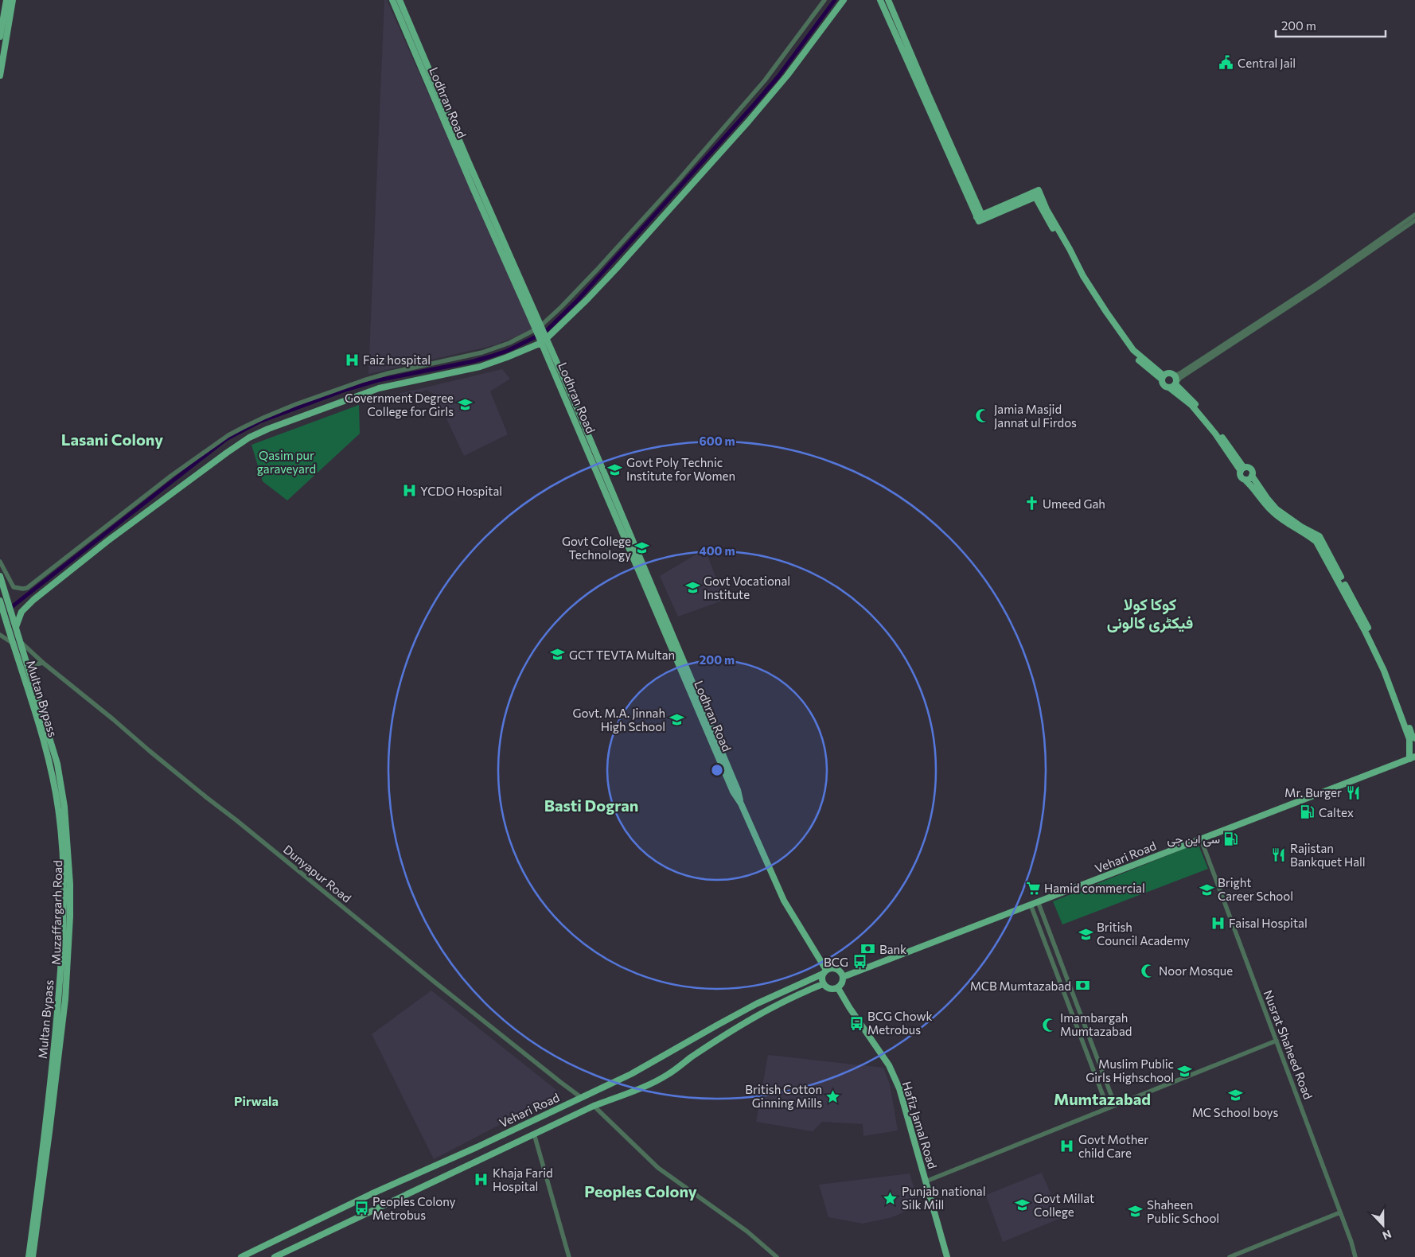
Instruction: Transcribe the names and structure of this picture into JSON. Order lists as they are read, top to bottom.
{
  "streets": {
    "main road": [
      "Lodhran Road",
      "Multan Bypass",
      "Vehari Road",
      "Muzaffargarh Road",
      "Hafiz Jamal Road"
    ],
    "street": ["Dunyapur Road", "Nusrat Shaheed Road"]
  },
  "crossings": [
    ["Lodhran Road", "Vehari Road"],
    ["Lodhran Road", "Hafiz Jamal Road"],
    ["Multan Bypass", "Muzaffargarh Road"],
    ["Vehari Road", "Dunyapur Road"],
    ["Vehari Road", "Nusrat Shaheed Road"],
    ["Vehari Road", "Hafiz Jamal Road"],
    ["Dunyapur Road", "Muzaffargarh Road"]
  ],
  "districts": [
    "Lasani Colony",
    "کوکا کولا فیکٹری کالونی",
    "Basti Dogran",
    "Mumtazabad",
    "Pirwala",
    "Peoples Colony"
  ],
  "parks": ["Qasim pur garaveyard"],
  "places": {
    "public building": ["Central Jail"],
    "hospital": [
      "Faiz hospital",
      "YCDO Hospital",
      "Faisal Hospital",
      "Govt Mother child Care",
      "Khaja Farid Hospital"
    ],
    "school or university": [
      "Government Degree College for Girls",
      "Govt Poly Technic Institute for Women",
      "Govt College Technology",
      "Govt Vocational Institute",
      "GCT TEVTA Multan",
      "Govt. M.A. Jinnah High School",
      "Bright Career School",
      "British Council Academy",
      "Muslim Public Girls Highschool",
      "MC School boys",
      "Govt Millat College",
      "Shaheen Public School"
    ],
    "mosque": ["Jamia Masjid Jannat ul Firdos", "Noor Mosque", "Imambargah Mumtazabad"],
    "church": ["Umeed Gah"],
    "restaurant": ["Mr. Burger", "Rajistan Bankquet Hall"],
    "fuel station": ["Caltex", "سی این جی"],
    "supermarket": ["Hamid commercial"],
    "bank": ["Bank", "MCB Mumtazabad"],
    "bus stop": ["BCG", "BCG Chowk Metrobus", "Peoples Colony Metrobus"],
    "place": ["British Cotton Ginning Mills", "Punjab national Silk Mill"]
  },
  "scale_bar": "200 m",
  "north": "bottom",
  "rings": ["600 m", "400 m", "200 m"]
}
